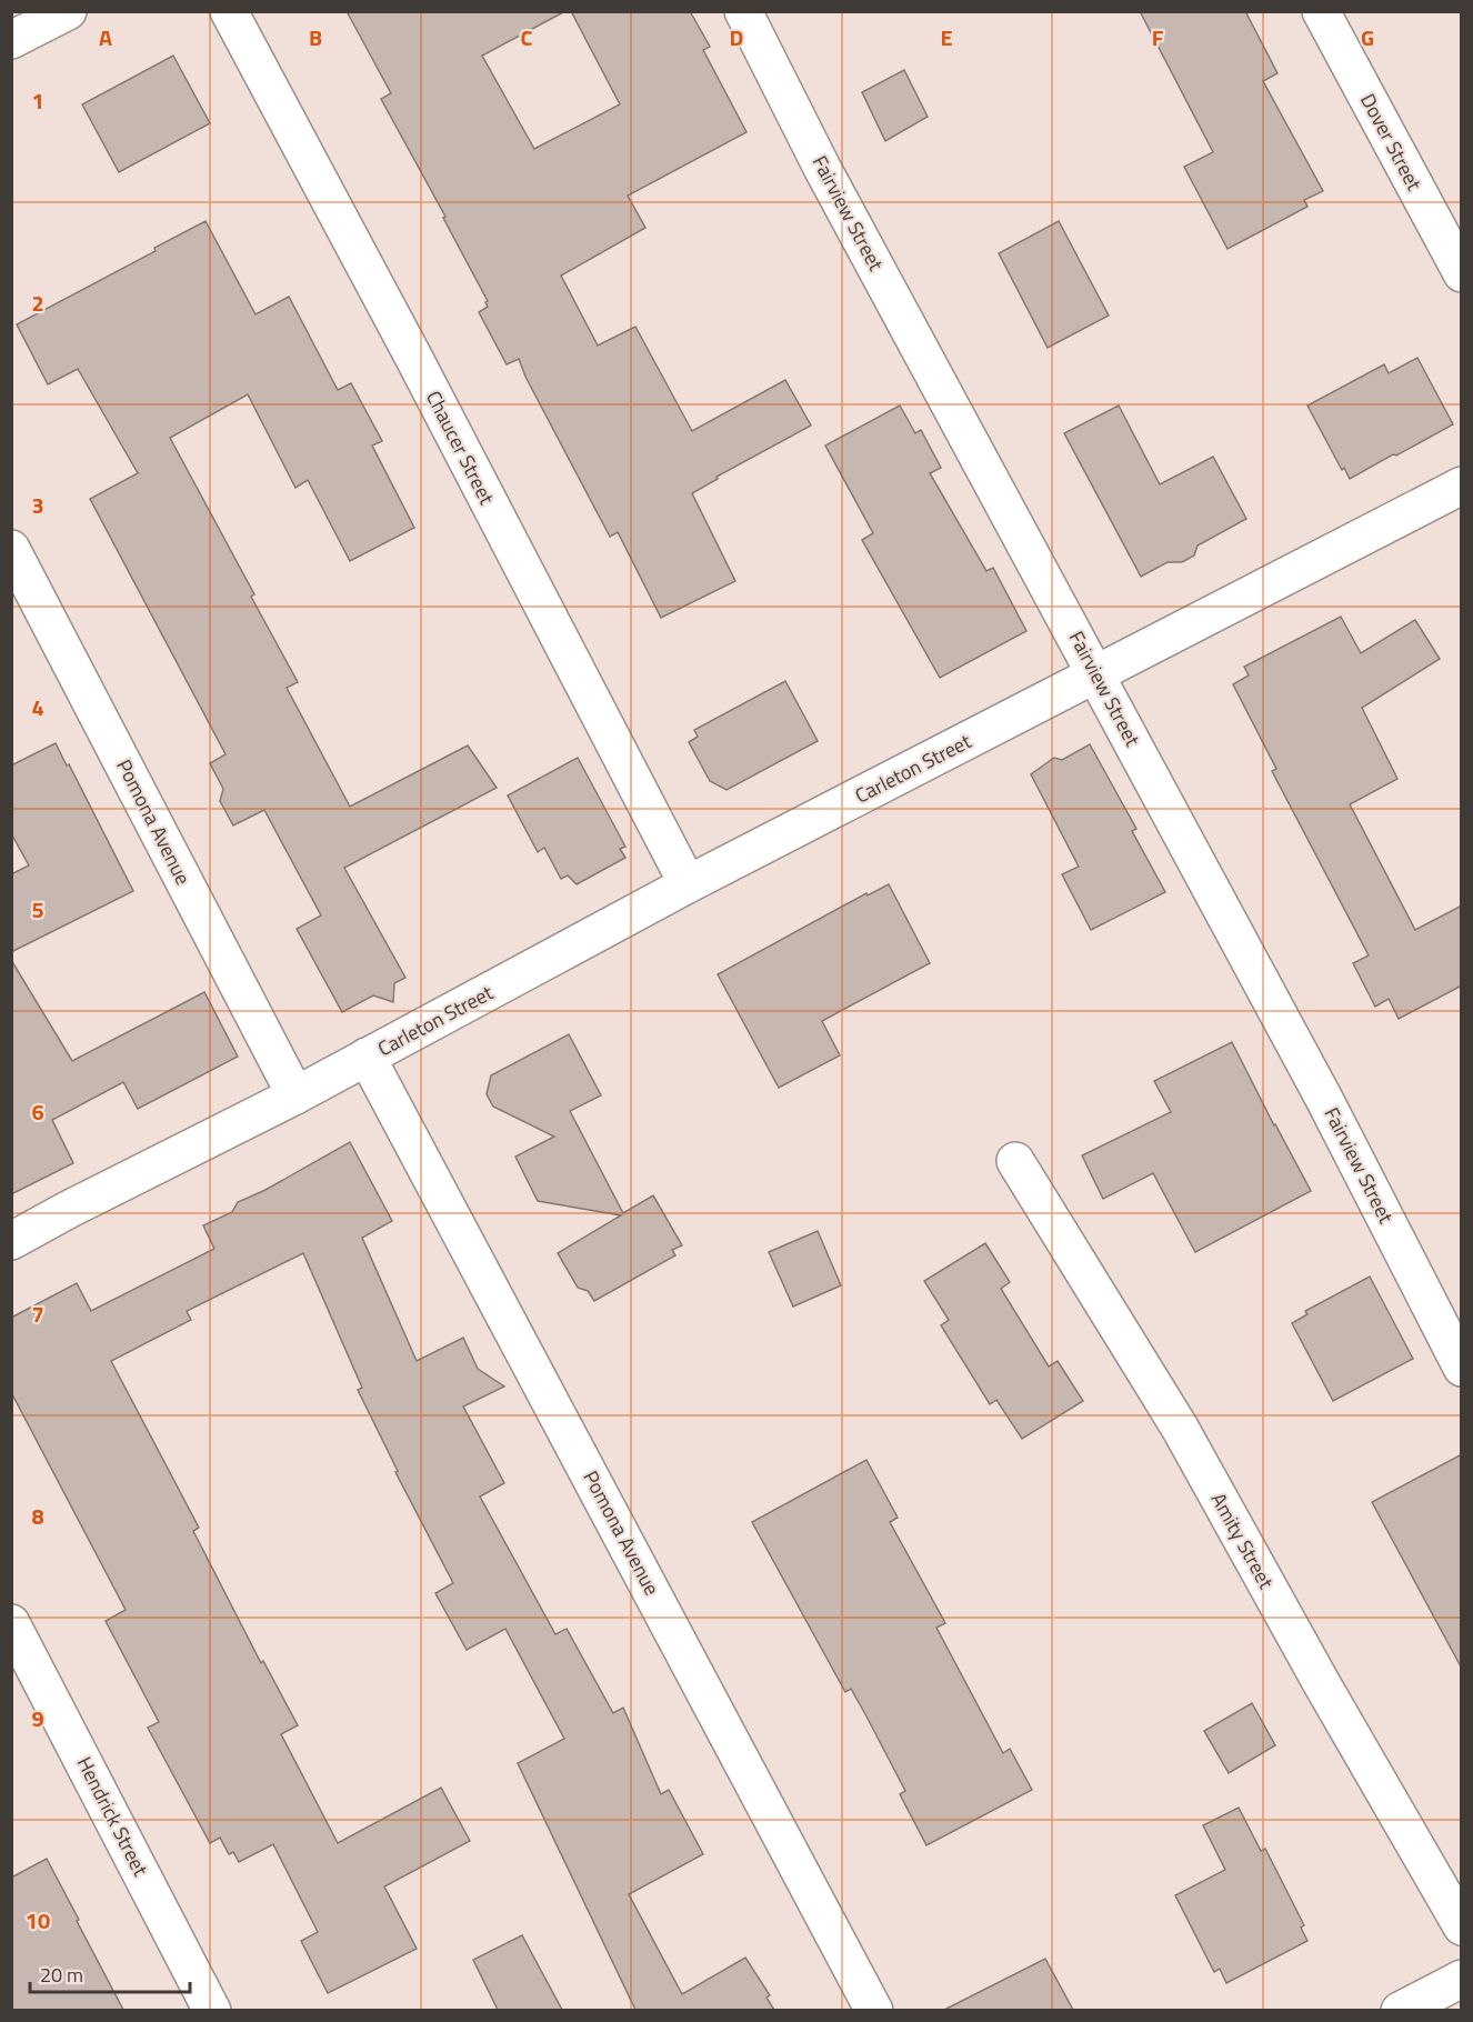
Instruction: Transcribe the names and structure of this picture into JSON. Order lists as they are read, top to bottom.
{
  "streets": {
    "street": [
      "Dover Street",
      "Fairview Street",
      "Chaucer Street",
      "Carleton Street",
      "Pomona Avenue",
      "Amity Street",
      "Hendrick Street"
    ]
  },
  "crossings": [
    ["Fairview Street", "Carleton Street"],
    ["Chaucer Street", "Carleton Street"],
    ["Carleton Street", "Pomona Avenue"]
  ],
  "scale_bar": "20 m",
  "grid": {
    "columns": [
      "A",
      "B",
      "C",
      "D",
      "E",
      "F",
      "G"
    ],
    "rows": [
      "1",
      "2",
      "3",
      "4",
      "5",
      "6",
      "7",
      "8",
      "9",
      "10"
    ]
  }
}
